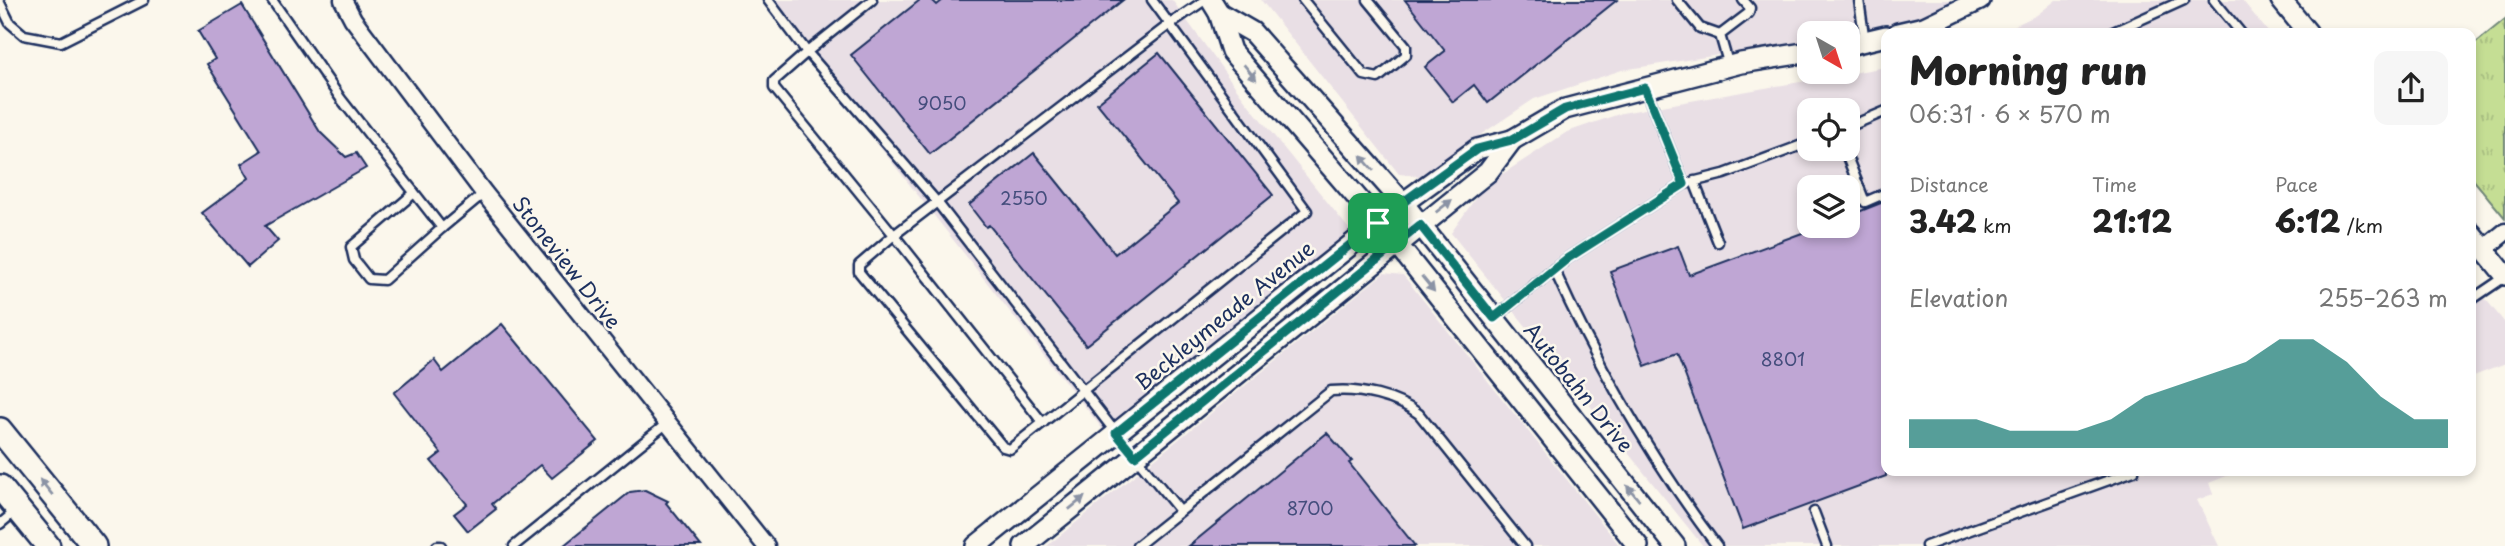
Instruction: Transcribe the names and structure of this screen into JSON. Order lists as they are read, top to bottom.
{
  "streets": {
    "street": ["Stoneview Drive", "Beckleymeade Avenue", "Autobahn Drive"]
  },
  "crossings": [
    ["Beckleymeade Avenue", "Autobahn Drive"]
  ],
  "house_numbers": [
    "9050",
    "2550",
    "8801",
    "8700"
  ],
  "north": "bottom right",
  "page": {
    "heading": ["Morning run", "06:31 · 6 × 570 m"],
    "stats": [
      ["Distance", "3.42 km"],
      ["Time", "21:12"],
      ["Pace", "6:12 /km"]
    ],
    "chart": ["Elevation", "255–263 m"]
  }
}
